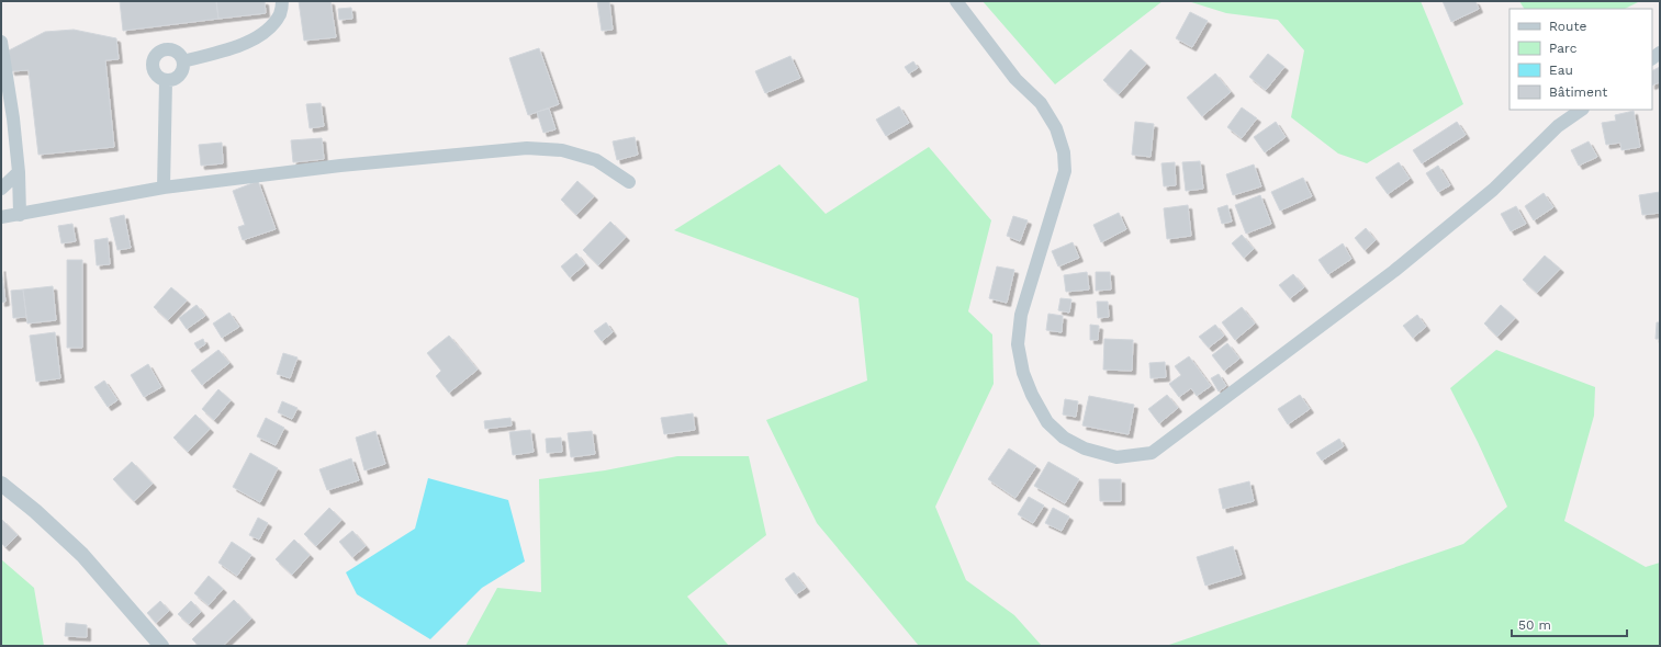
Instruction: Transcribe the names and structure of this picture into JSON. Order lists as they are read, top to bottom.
{
  "legend": [
    "Route",
    "Parc",
    "Eau",
    "Bâtiment"
  ],
  "scale_bar": "50 m"
}
